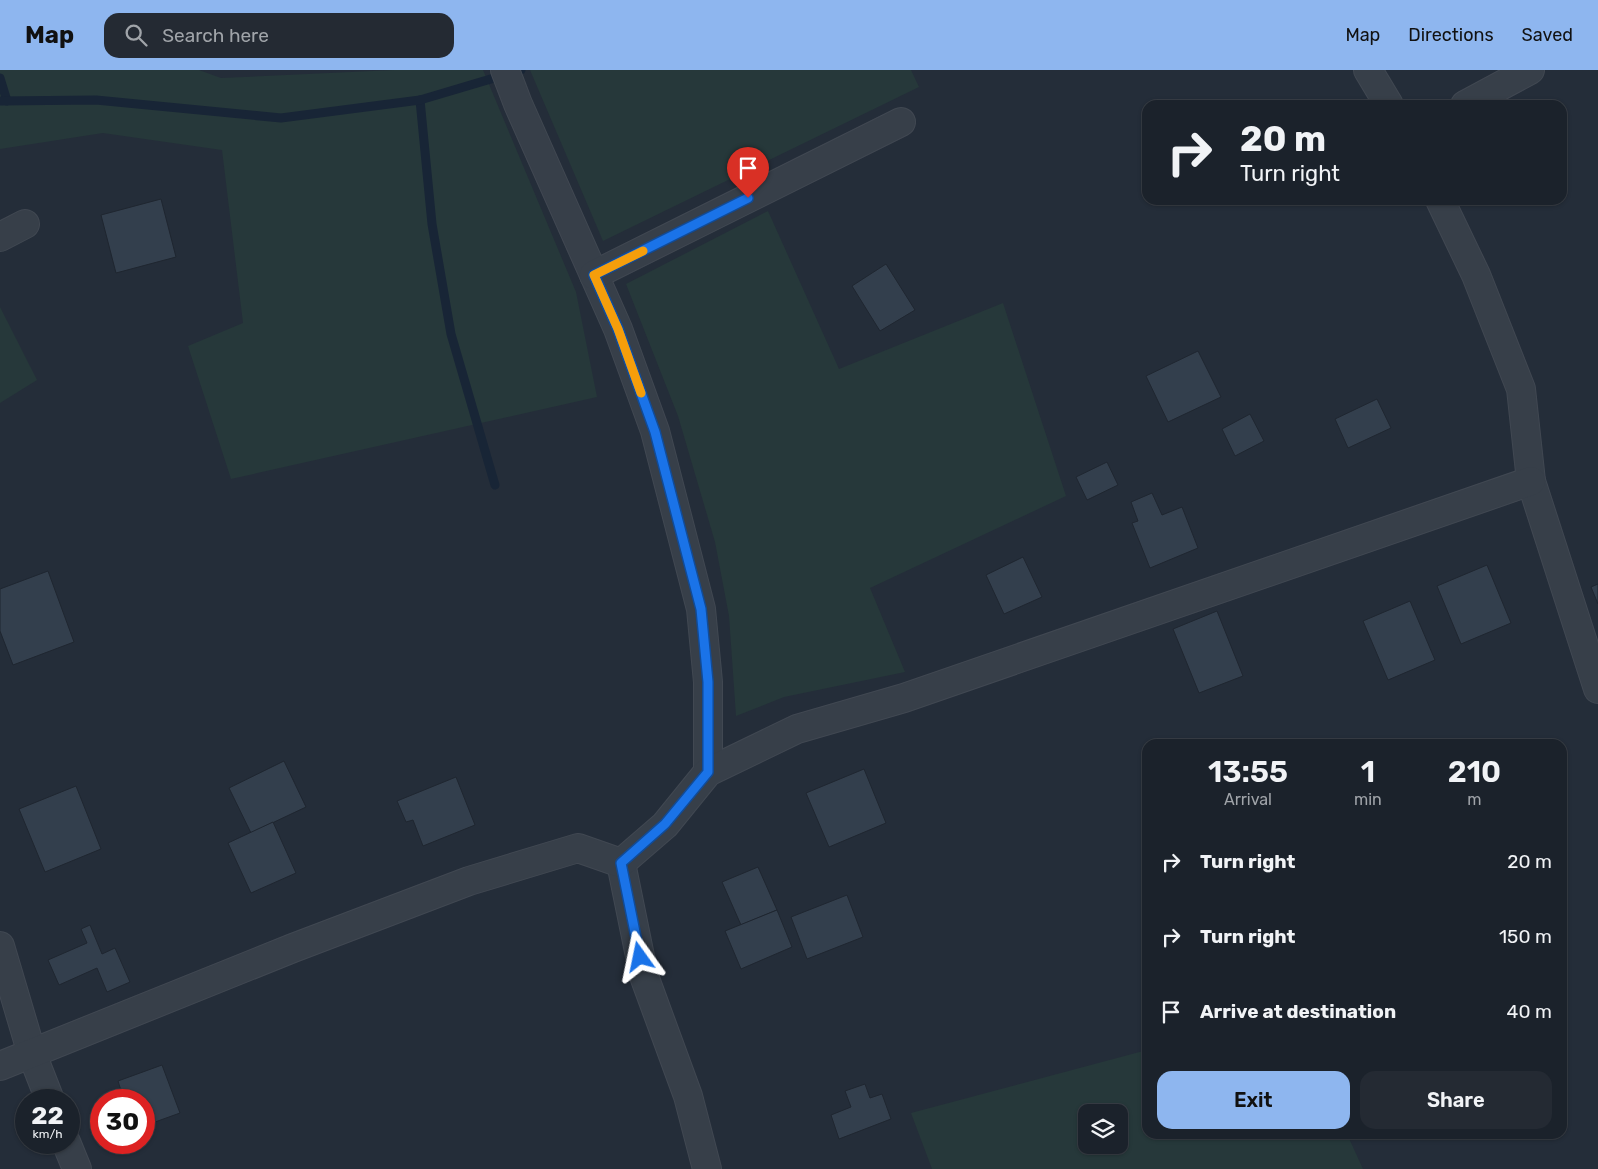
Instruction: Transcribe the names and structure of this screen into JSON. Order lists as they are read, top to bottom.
{
  "page": {
    "header": "Map",
    "search": "Search here",
    "nav": ["Map", "Directions", "Saved"],
    "turn": ["20 m", "Turn right"],
    "eta": [
      "13:55",
      "Arrival",
      "1",
      "min",
      "210",
      "m"
    ],
    "list": [
      {
        "name": "Turn right",
        "value": "20 m"
      },
      {
        "name": "Turn right",
        "value": "150 m"
      },
      {
        "name": "Arrive at destination",
        "value": "40 m"
      }
    ],
    "buttons": ["Exit", "Share"],
    "speed": "22 km/h",
    "limit": "30"
  }
}
